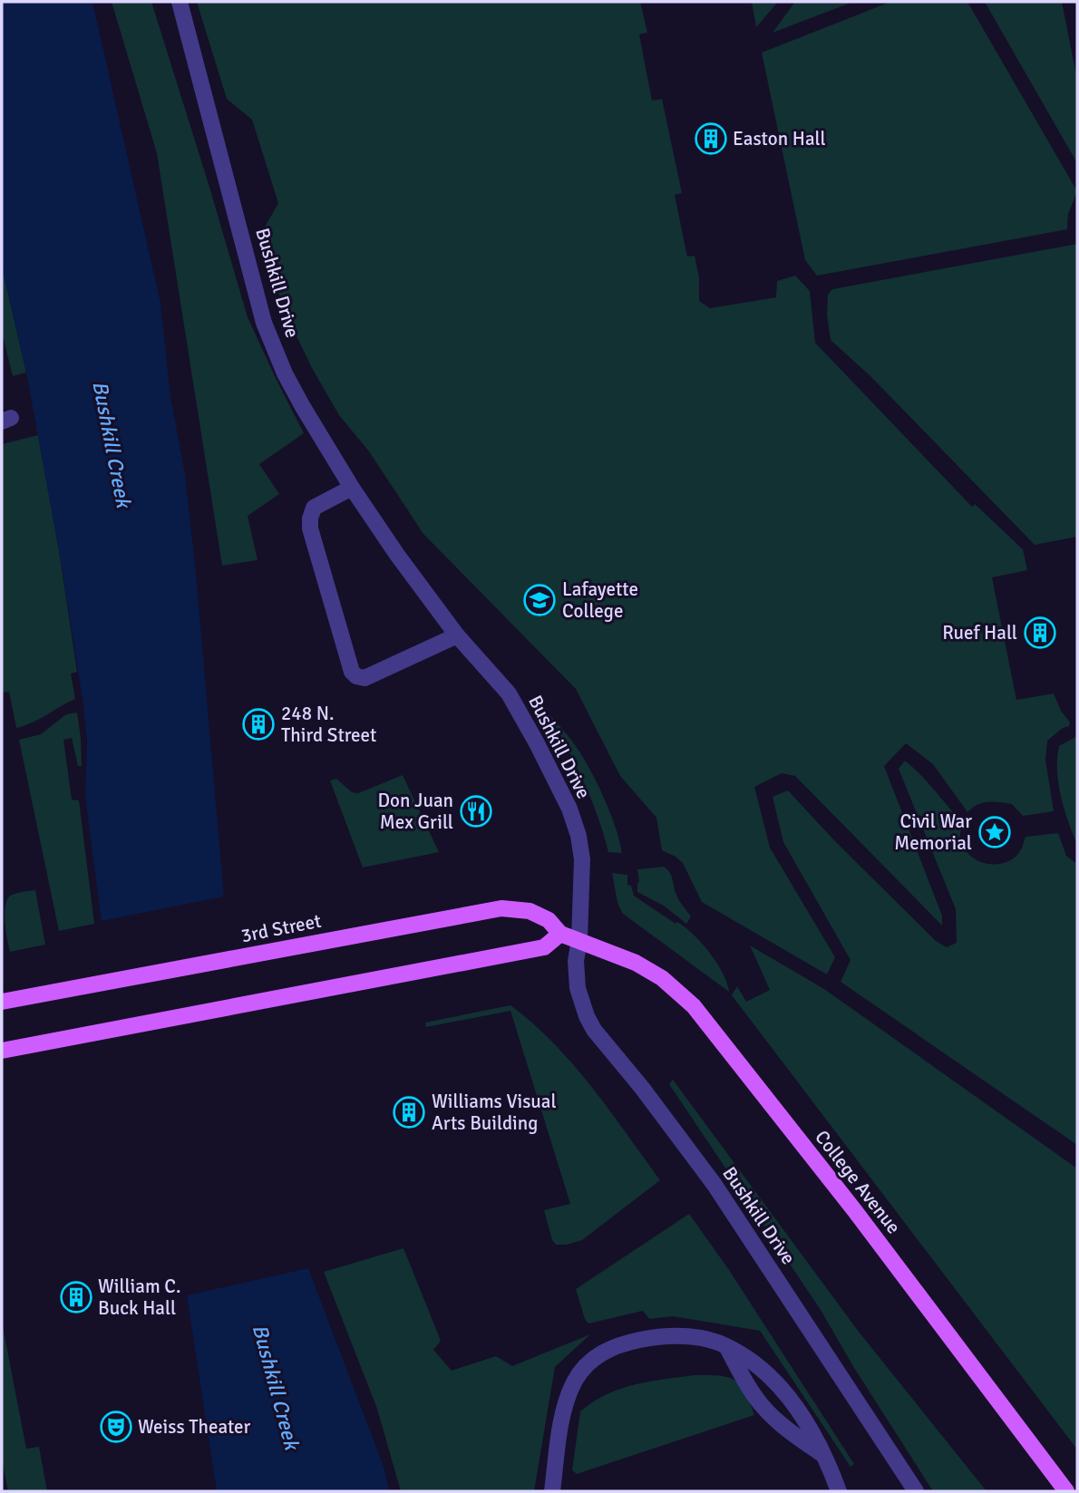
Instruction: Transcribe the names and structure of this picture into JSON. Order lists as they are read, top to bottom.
{
  "streets": {
    "main road": ["3rd Street", "College Avenue"],
    "street": ["Bushkill Drive"]
  },
  "crossings": [
    ["Bushkill Drive", "3rd Street"],
    ["Bushkill Drive", "College Avenue"],
    ["3rd Street", "College Avenue"]
  ],
  "water": ["Bushkill Creek"],
  "places": {
    "building": [
      "Easton Hall",
      "Ruef Hall",
      "248 N. Third Street",
      "Williams Visual Arts Building",
      "William C. Buck Hall"
    ],
    "school or university": ["Lafayette College"],
    "restaurant": ["Don Juan Mex Grill"],
    "place": ["Civil War Memorial"],
    "theatre": ["Weiss Theater"]
  }
}
